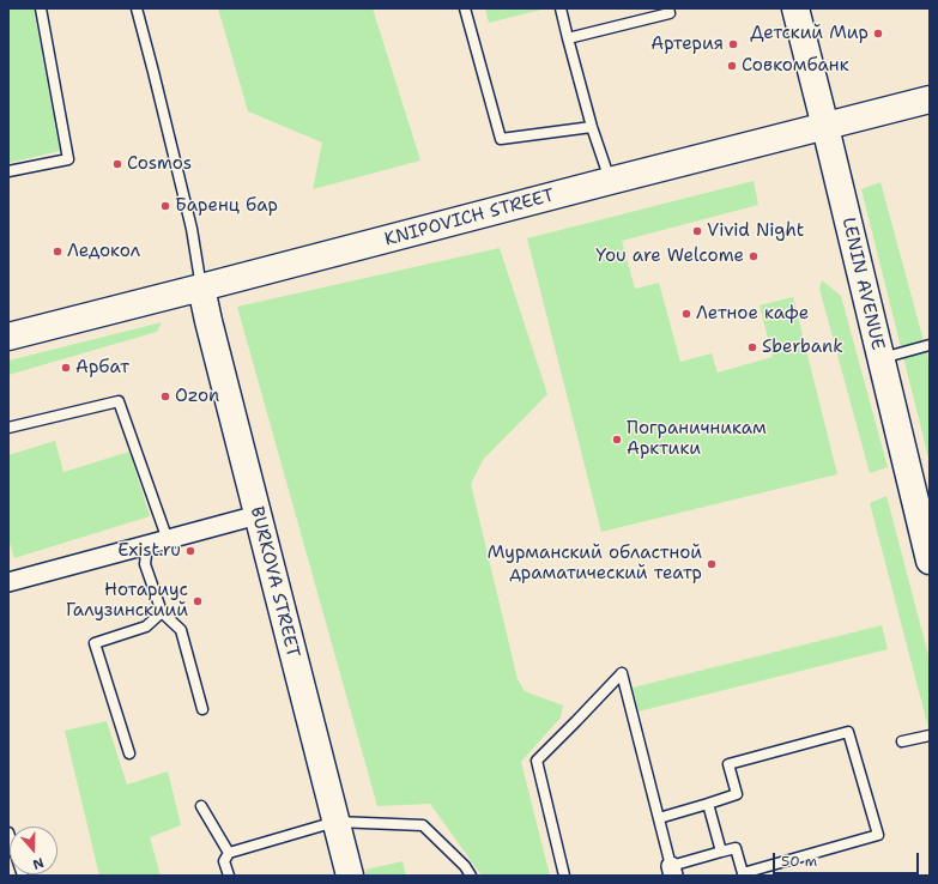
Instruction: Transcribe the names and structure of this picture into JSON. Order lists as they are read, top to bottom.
{
  "streets": {
    "main road": ["KNIPOVICH STREET", "LENIN AVENUE", "BURKOVA STREET"]
  },
  "crossings": [
    ["KNIPOVICH STREET", "LENIN AVENUE"],
    ["KNIPOVICH STREET", "BURKOVA STREET"]
  ],
  "places": [
    "Детский Мир",
    "Артерия",
    "Совкомбанк",
    "Cosmos",
    "Баренц бар",
    "Vivid Night",
    "Ледокол",
    "You are Welcome",
    "Летное кафе",
    "Sberbank",
    "Арбат",
    "Ozon",
    "Пограничникам Арктики",
    "Exist.ru",
    "Мурманский областной драматический театр",
    "Нотариус Галузинскиий"
  ],
  "scale_bar": "50 m",
  "north": "bottom"
}
